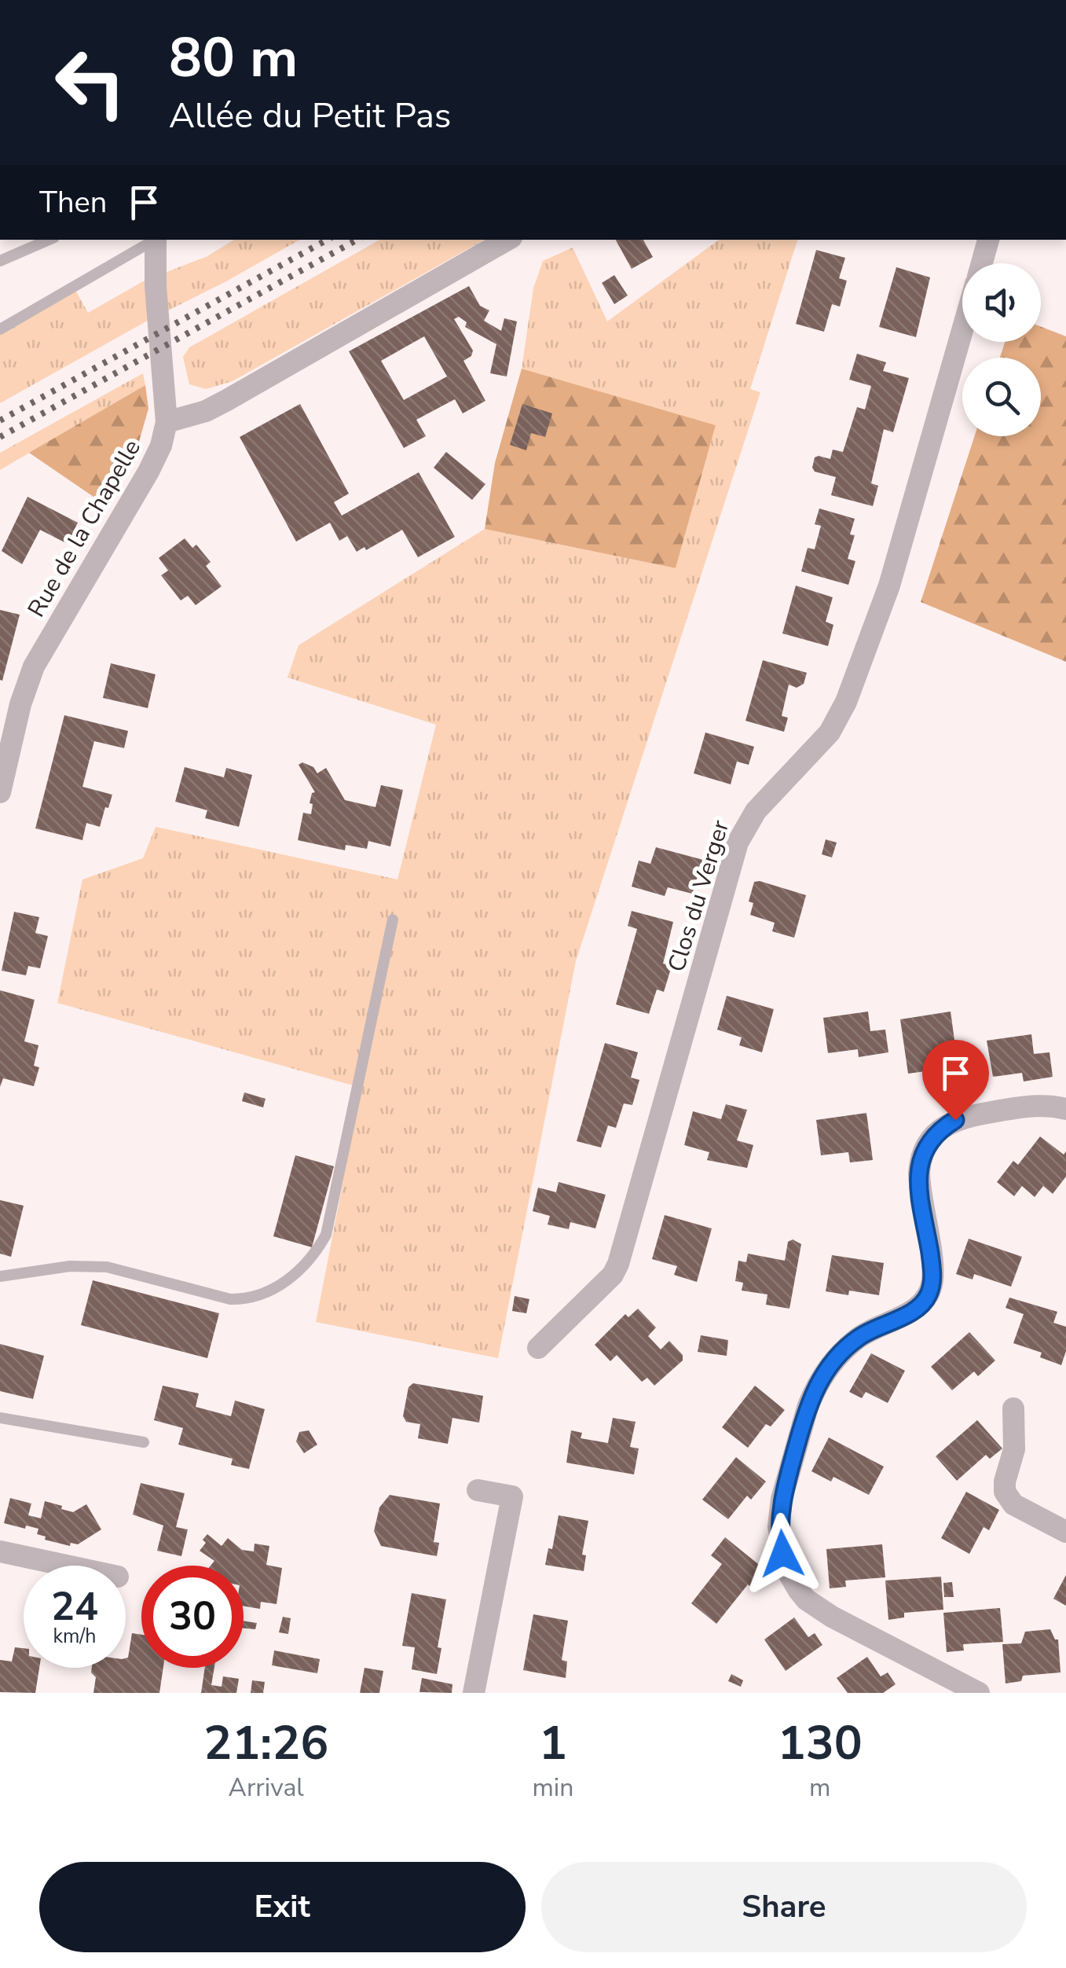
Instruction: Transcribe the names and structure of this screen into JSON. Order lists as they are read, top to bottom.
{
  "streets": {
    "street": ["Rue de la Chapelle", "Clos du Verger"]
  },
  "page": {
    "turn": ["80 m", "Allée du Petit Pas"],
    "then": "Then",
    "speed": "24 km/h",
    "limit": "30",
    "eta": [
      "21:26",
      "Arrival",
      "1",
      "min",
      "130",
      "m"
    ],
    "buttons": ["Exit", "Share"]
  }
}
